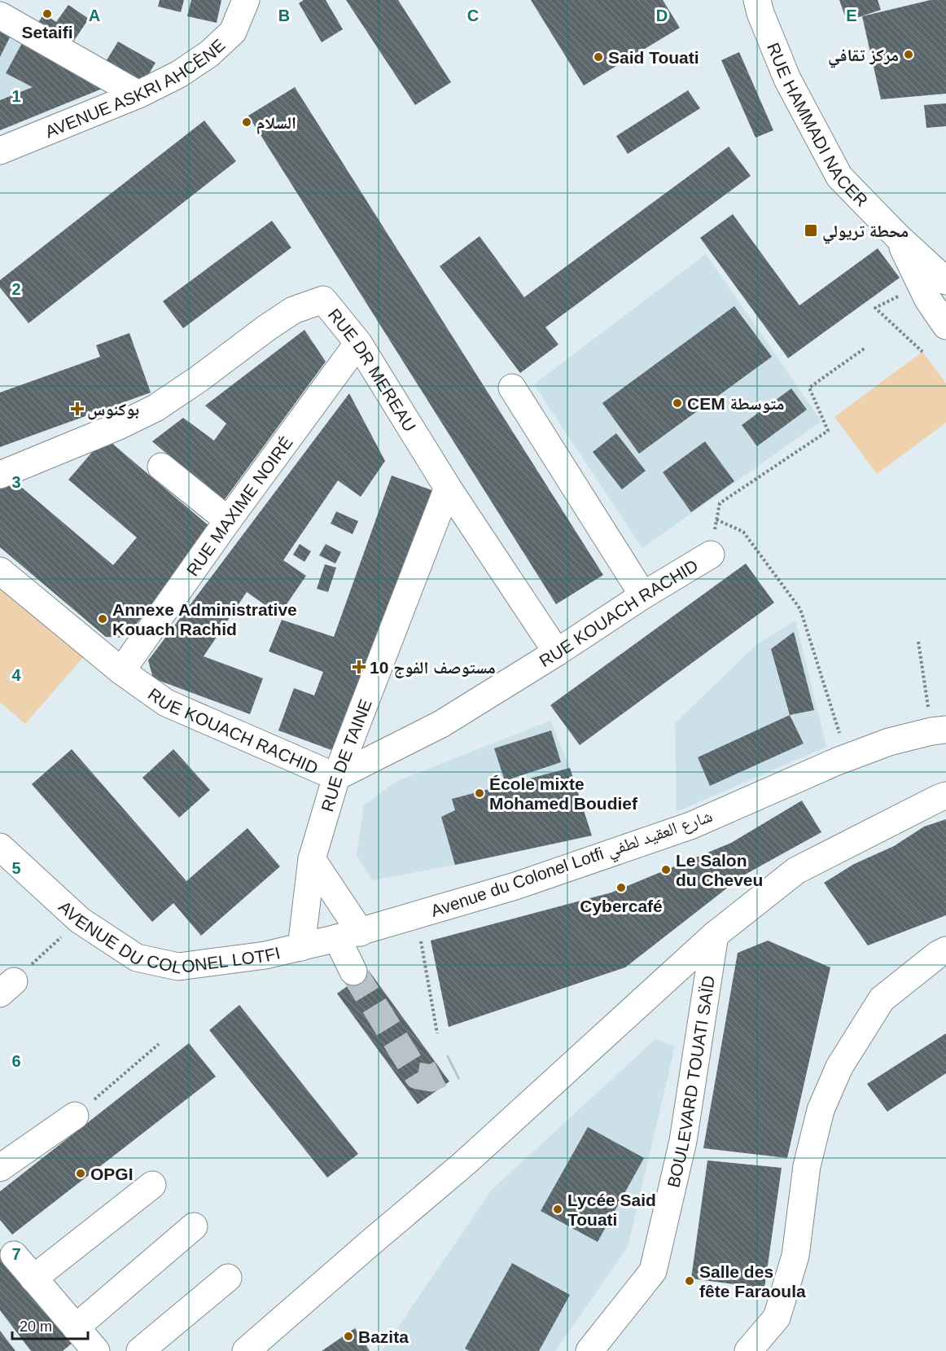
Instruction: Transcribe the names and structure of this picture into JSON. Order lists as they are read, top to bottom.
{
  "streets": {
    "street": [
      "AVENUE ASKRI AHCÈNE",
      "RUE HAMMADI NACER",
      "RUE DR MEREAU",
      "RUE MAXIME NOIRÉ",
      "RUE KOUACH RACHID",
      "RUE DE TAINE",
      "Avenue du Colonel Lotfi شارع العقيد لطفي",
      "AVENUE DU COLONEL LOTFI",
      "BOULEVARD TOUATI SAÏD"
    ]
  },
  "crossings": [
    ["RUE DR MEREAU", "RUE MAXIME NOIRÉ"],
    ["RUE DR MEREAU", "RUE KOUACH RACHID"],
    ["RUE DR MEREAU", "RUE DE TAINE"],
    ["RUE MAXIME NOIRÉ", "RUE KOUACH RACHID"],
    ["RUE KOUACH RACHID", "RUE DE TAINE"],
    ["RUE DE TAINE", "AVENUE DU COLONEL LOTFI"],
    ["Avenue du Colonel Lotfi شارع العقيد لطفي", "AVENUE DU COLONEL LOTFI"]
  ],
  "places": {
    "other": [
      "Setaifi",
      "مركز تقافي",
      "Said Touati",
      "السلام",
      "CEM متوسطة",
      "Annexe Administrative Kouach Rachid",
      "École mixte Mohamed Boudief",
      "Le Salon du Cheveu",
      "Cybercafé",
      "OPGI",
      "Lycée Said Touati",
      "Salle des fête Faraoula",
      "Bazita"
    ],
    "transit": ["محطة تريولي"],
    "health": ["بوكنوس", "مستوصف الفوج 10"]
  },
  "scale_bar": "20 m",
  "grid": {
    "columns": [
      "A",
      "B",
      "C",
      "D",
      "E"
    ],
    "rows": [
      "1",
      "2",
      "3",
      "4",
      "5",
      "6",
      "7"
    ]
  }
}
